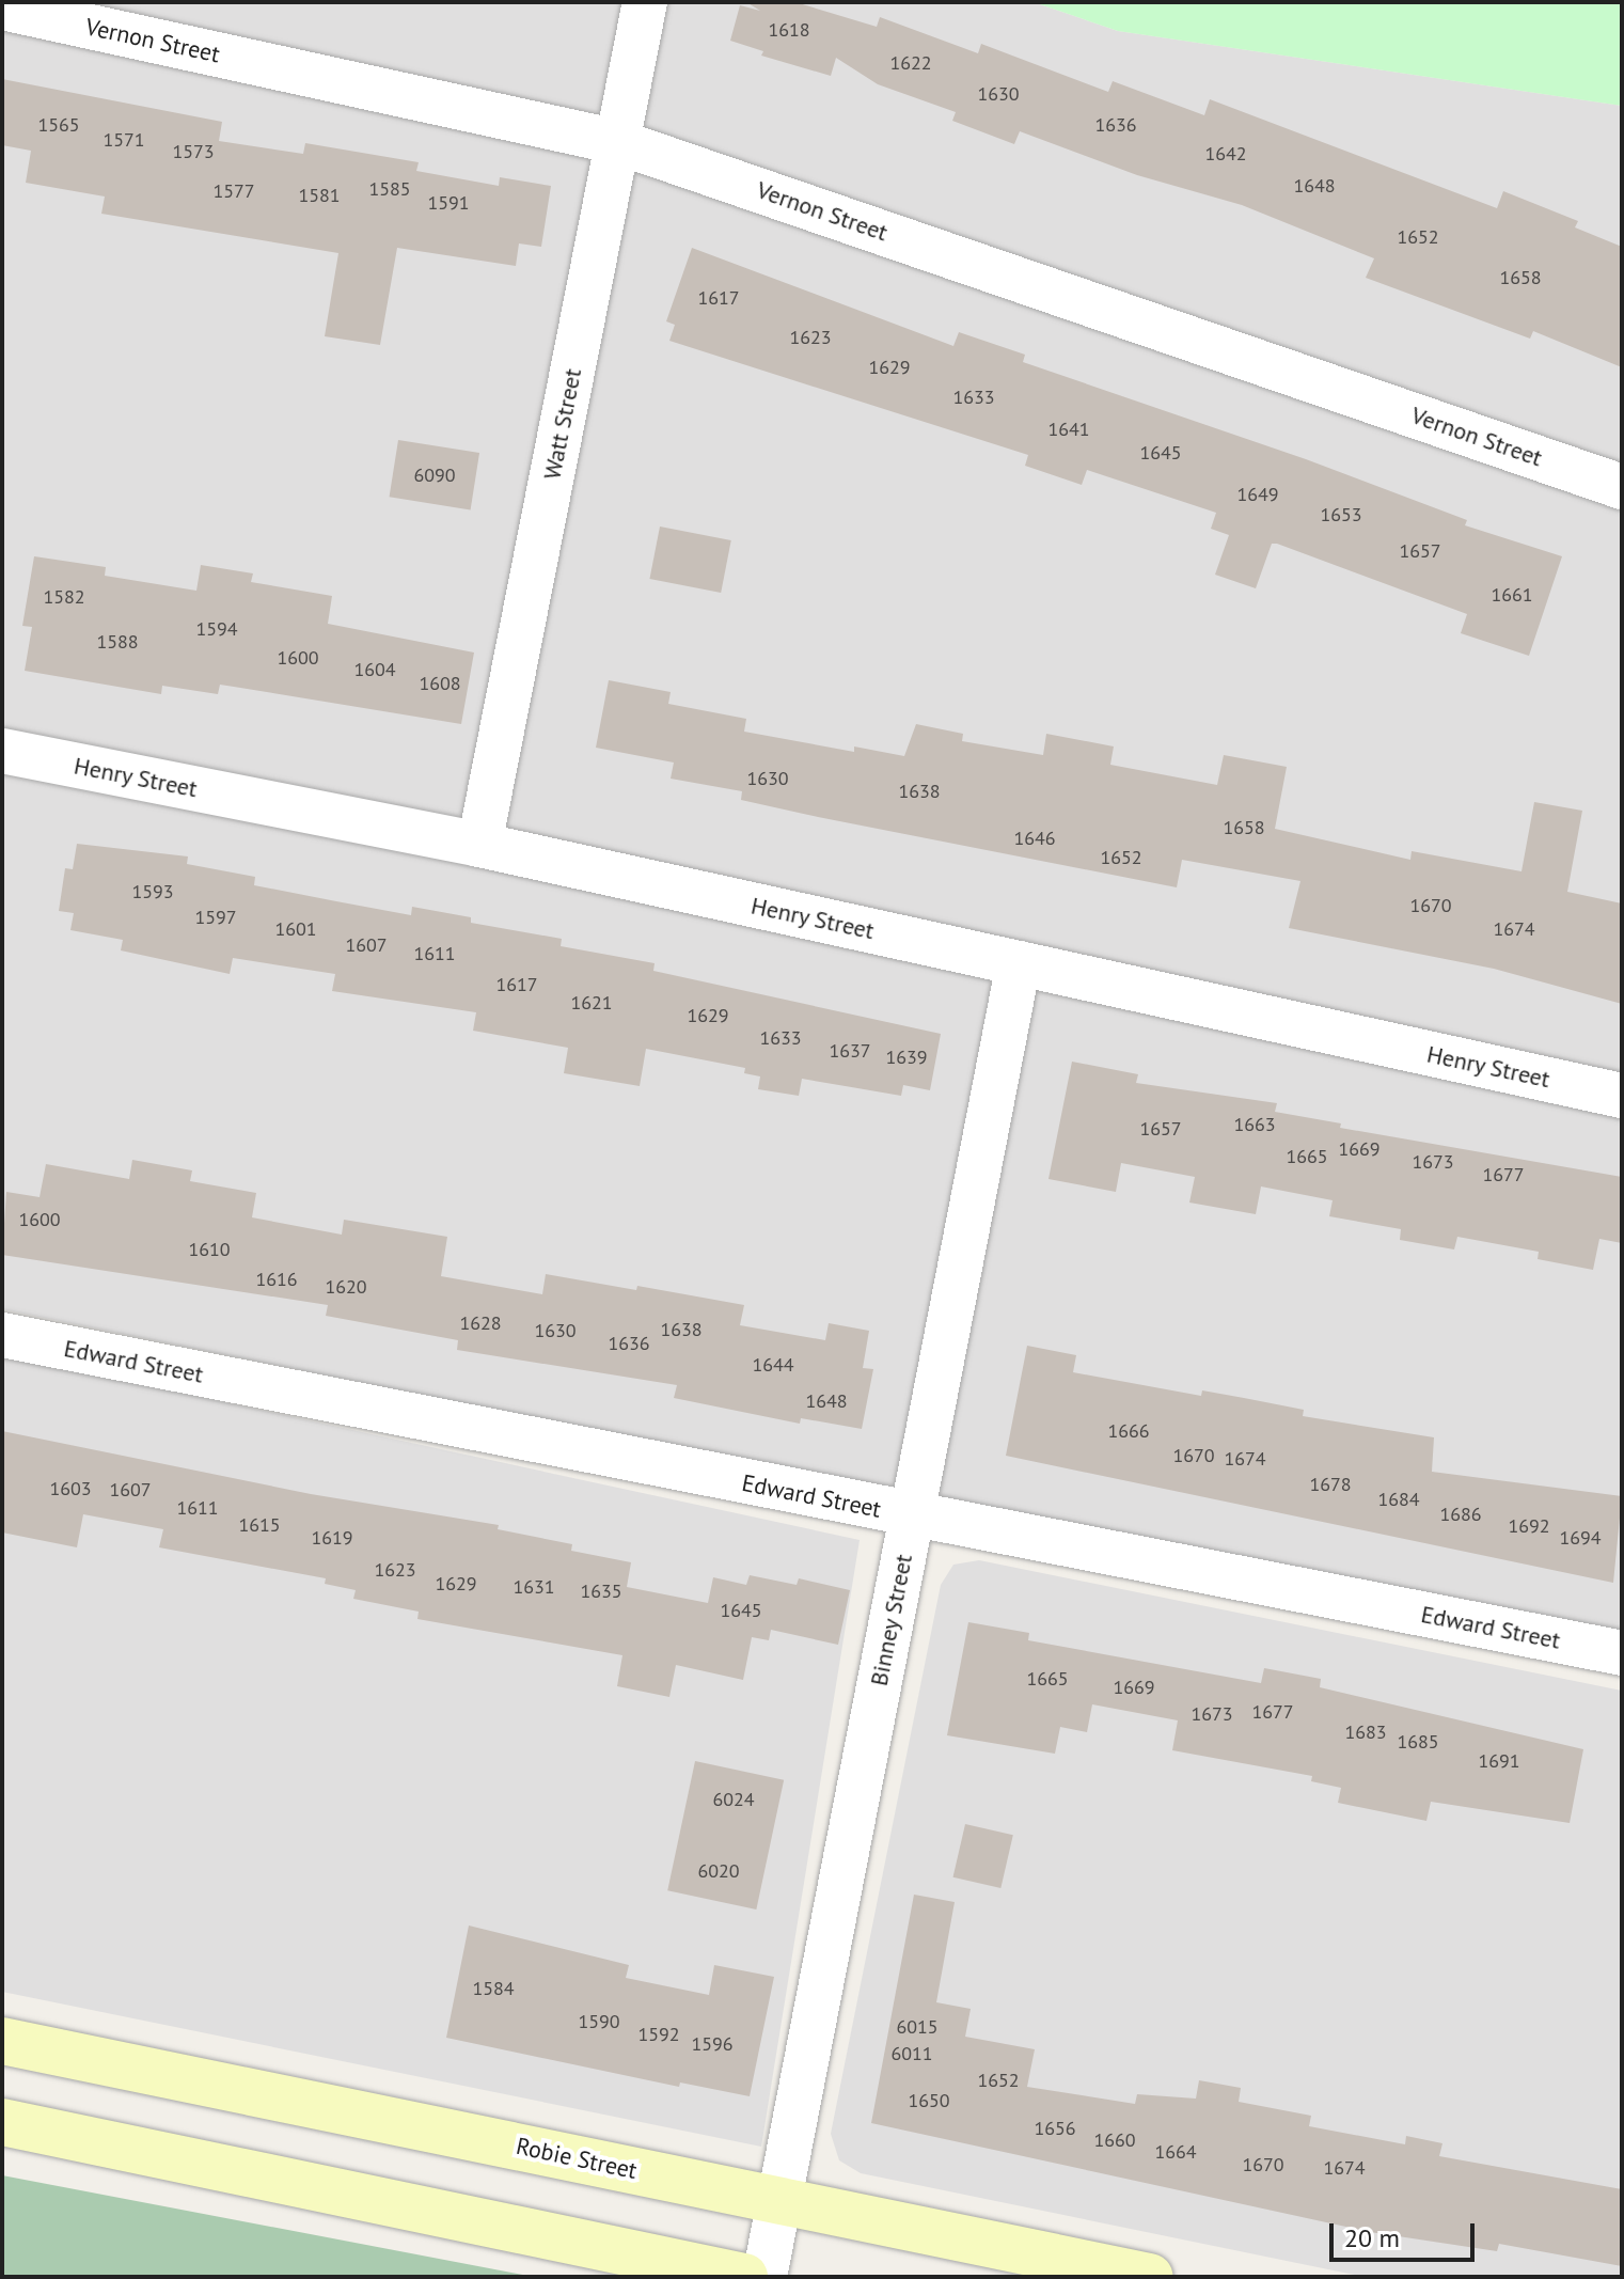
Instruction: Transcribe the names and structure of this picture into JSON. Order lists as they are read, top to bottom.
{
  "streets": {
    "main road": ["Robie Street"],
    "street": [
      "Vernon Street",
      "Watt Street",
      "Henry Street",
      "Edward Street",
      "Binney Street"
    ]
  },
  "crossings": [
    ["Vernon Street", "Watt Street"],
    ["Watt Street", "Henry Street"],
    ["Henry Street", "Binney Street"],
    ["Edward Street", "Binney Street"],
    ["Binney Street", "Robie Street"]
  ],
  "house_numbers": [
    "1618",
    "1622",
    "1630",
    "1565",
    "1636",
    "1571",
    "1573",
    "1642",
    "1648",
    "1585",
    "1577",
    "1581",
    "1591",
    "1652",
    "1658",
    "1617",
    "1623",
    "1629",
    "1633",
    "1641",
    "1645",
    "6090",
    "1649",
    "1653",
    "1657",
    "1661",
    "1582",
    "1594",
    "1588",
    "1600",
    "1604",
    "1608",
    "1630",
    "1638",
    "1658",
    "1646",
    "1652",
    "1593",
    "1670",
    "1597",
    "1601",
    "1674",
    "1607",
    "1611",
    "1617",
    "1621",
    "1629",
    "1633",
    "1637",
    "1639",
    "1663",
    "1657",
    "1669",
    "1665",
    "1673",
    "1677",
    "1600",
    "1610",
    "1616",
    "1620",
    "1628",
    "1638",
    "1630",
    "1636",
    "1644",
    "1648",
    "1666",
    "1670",
    "1674",
    "1678",
    "1603",
    "1607",
    "1684",
    "1611",
    "1686",
    "1615",
    "1692",
    "1619",
    "1694",
    "1623",
    "1629",
    "1631",
    "1635",
    "1645",
    "1665",
    "1669",
    "1677",
    "1673",
    "1683",
    "1685",
    "1691",
    "6024",
    "6020",
    "1584",
    "1590",
    "6015",
    "1592",
    "1596",
    "6011",
    "1652",
    "1650",
    "1656",
    "1660",
    "1664",
    "1670",
    "1674"
  ],
  "scale_bar": "20 m"
}
